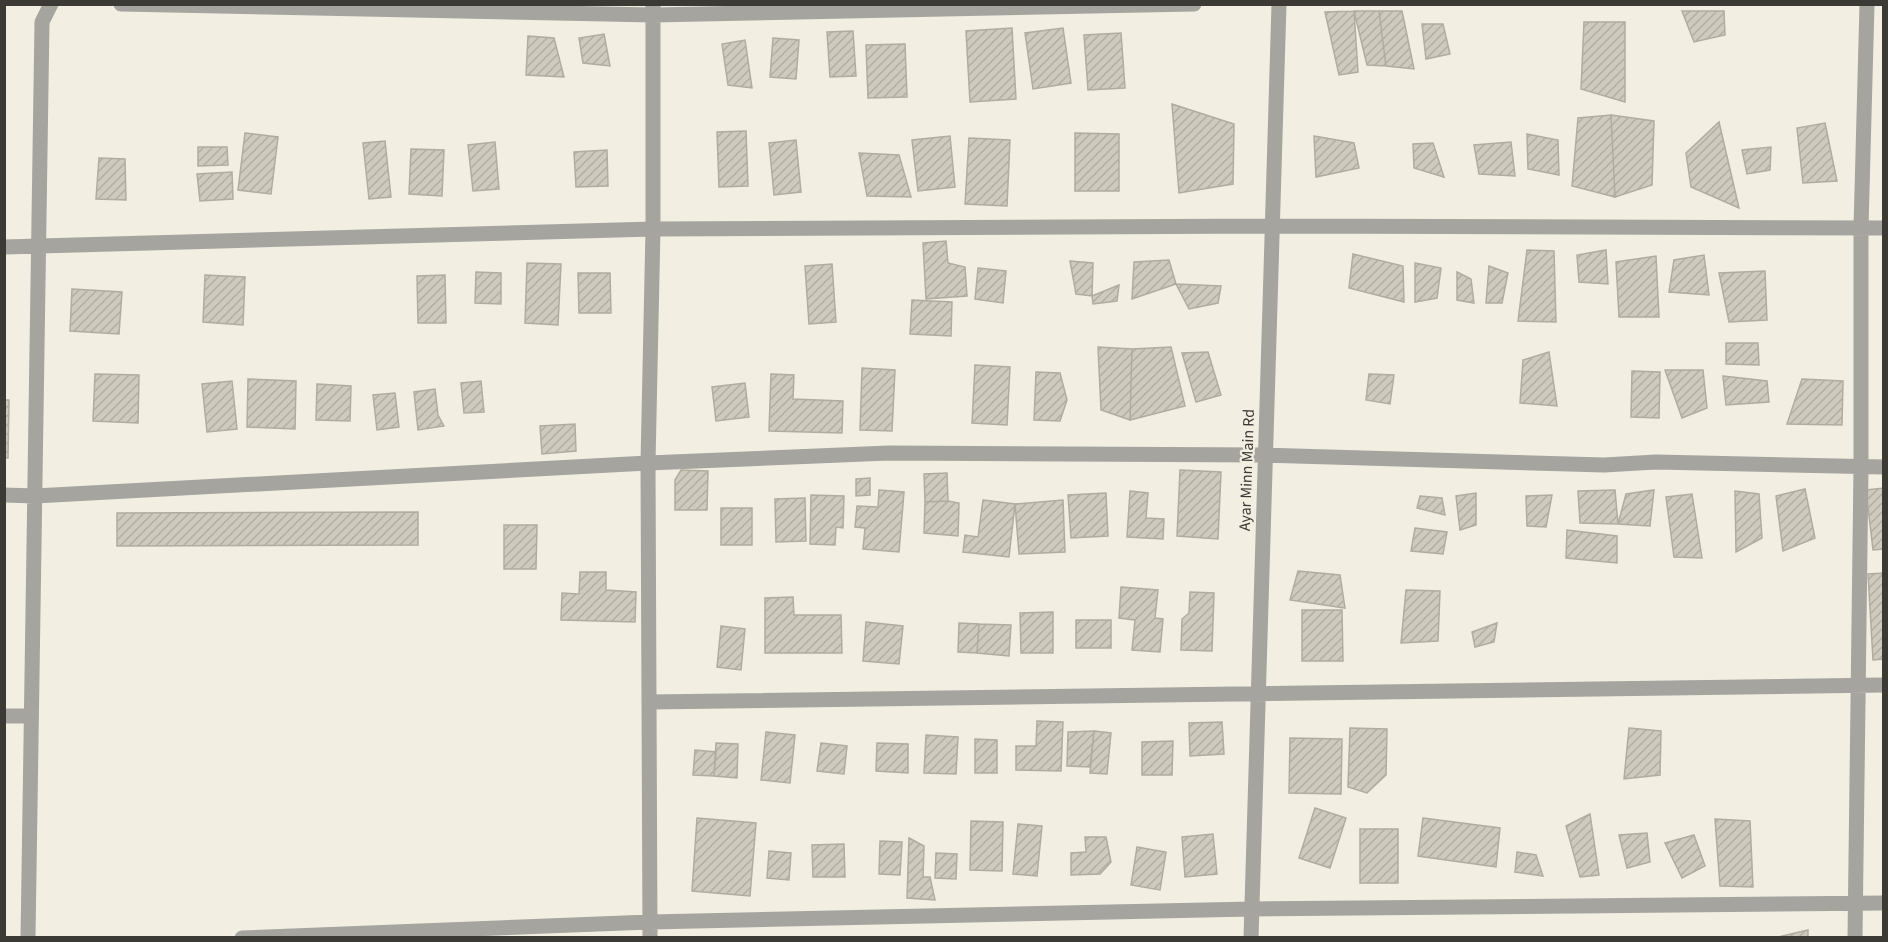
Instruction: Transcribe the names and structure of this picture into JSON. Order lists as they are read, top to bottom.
{
  "streets": {
    "street": ["Ayar Minn Main Rd"]
  }
}
